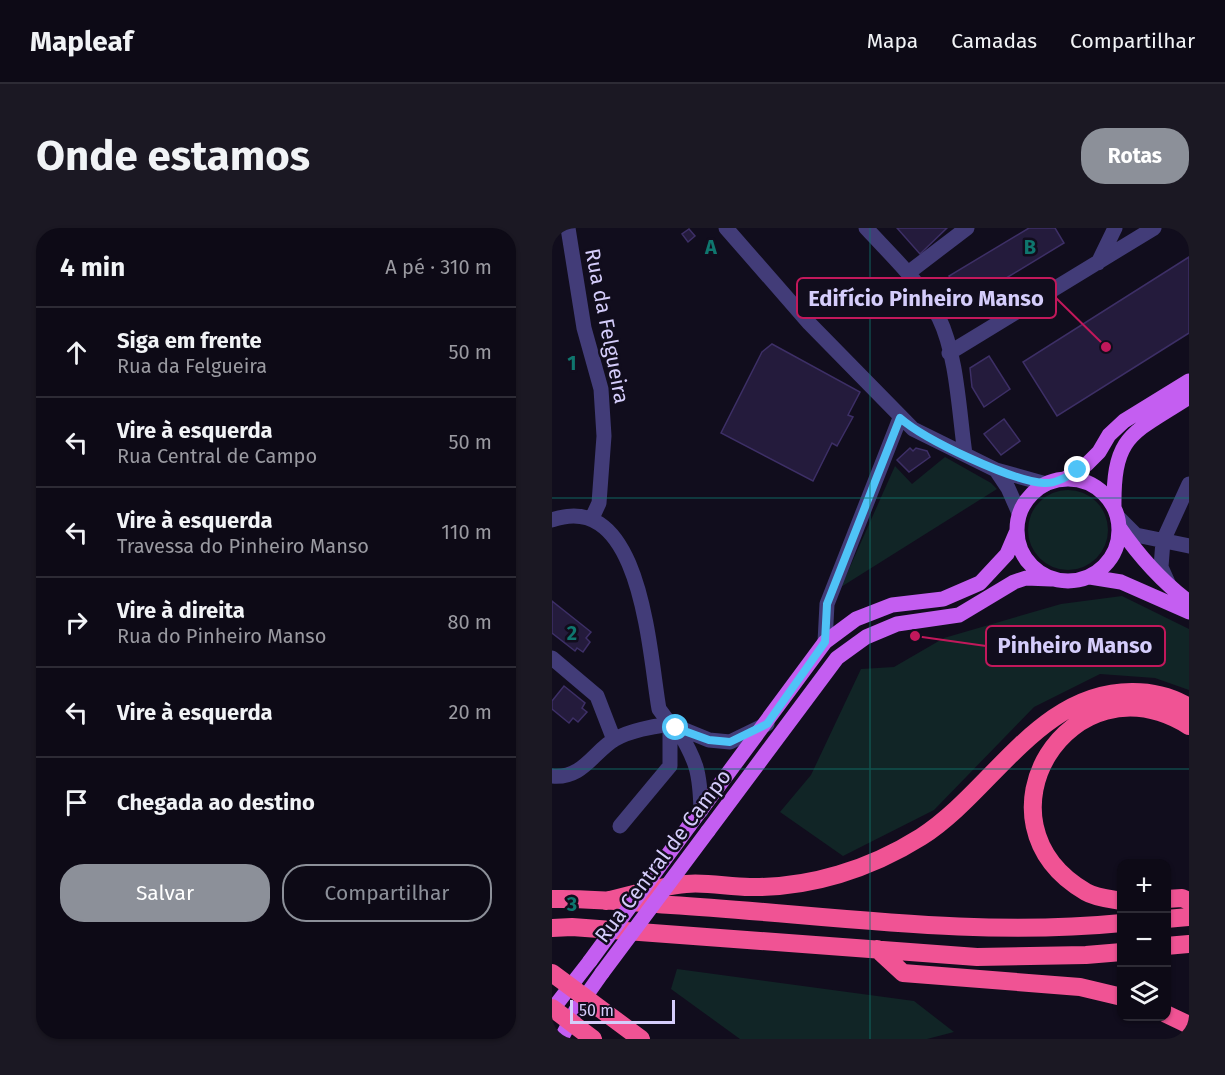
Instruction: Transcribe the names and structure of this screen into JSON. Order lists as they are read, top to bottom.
{
  "streets": {
    "main road": ["Rua Central de Campo"],
    "street": ["Rua da Felgueira"]
  },
  "places": ["Edifício Pinheiro Manso", "Pinheiro Manso"],
  "scale_bar": "50 m",
  "page": {
    "header": "Mapleaf",
    "nav": ["Mapa", "Camadas", "Compartilhar"],
    "buttons": [
      "Rotas",
      ["Salvar", "Compartilhar"]
    ],
    "title": "Onde estamos",
    "heading": ["4 min", "A pé · 310 m"],
    "list": [
      ["Siga em frente", "Rua da Felgueira", "50 m"],
      ["Vire à esquerda", "Rua Central de Campo", "50 m"],
      ["Vire à esquerda", "Travessa do Pinheiro Manso", "110 m"],
      ["Vire à direita", "Rua do Pinheiro Manso", "80 m"],
      ["Vire à esquerda", "20 m"],
      "Chegada ao destino"
    ],
    "map_buttons": ["+", "−"],
    "scale": "50 m"
  },
  "grid": {
    "columns": ["A", "B"],
    "rows": ["1", "2", "3"]
  }
}
